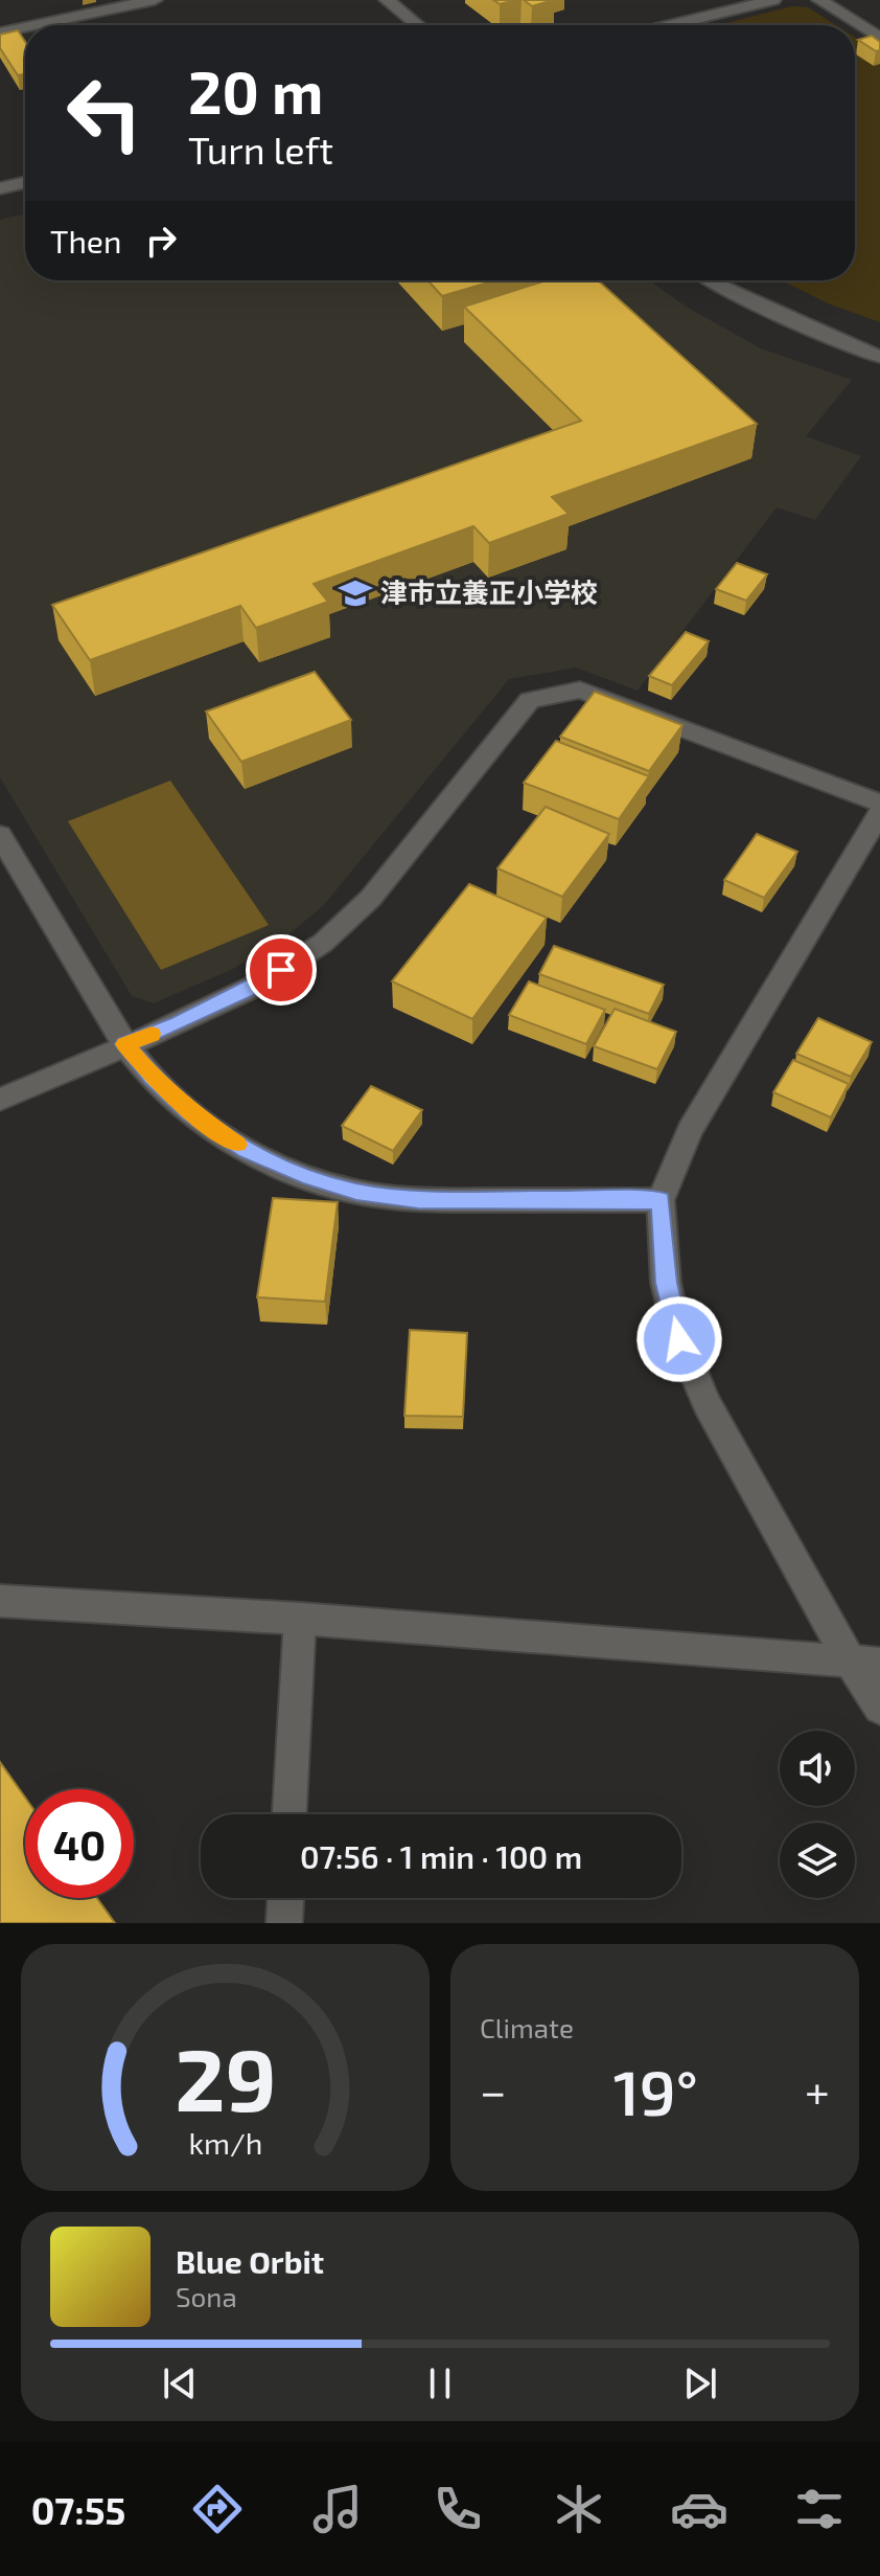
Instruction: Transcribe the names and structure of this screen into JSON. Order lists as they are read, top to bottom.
{
  "places": {
    "school or university": ["津市立養正小学校"]
  },
  "page": {
    "turn": ["20 m", "Turn left"],
    "then": "Then",
    "limit": "40",
    "trip": "07:56 · 1 min · 100 m",
    "tile": "Climate",
    "heat": ["−", "19°", "+"],
    "song": ["Blue Orbit", "Sona"],
    "tabs": "07:55",
    "gauge": ["29", "km/h"]
  }
}
